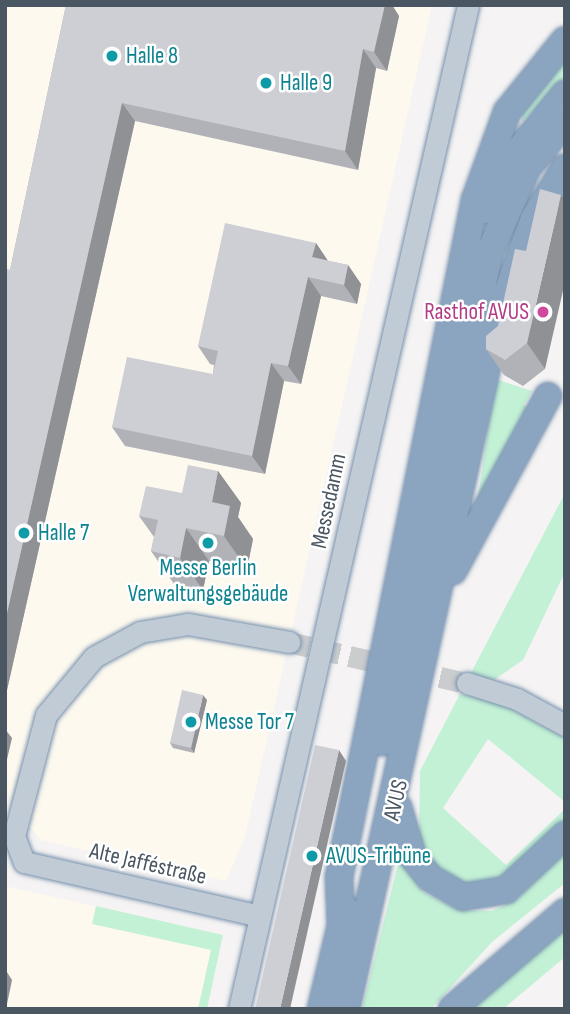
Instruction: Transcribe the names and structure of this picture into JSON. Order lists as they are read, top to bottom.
{
  "streets": {
    "highway": ["AVUS"],
    "main road": ["Messedamm", "Alte Jafféstraße"]
  },
  "crossings": [
    ["Messedamm", "Alte Jafféstraße"]
  ],
  "places": [
    "Halle 8",
    "Halle 9",
    "Rasthof AVUS",
    "Halle 7",
    "Messe Berlin Verwaltungsgebäude",
    "Messe Tor 7",
    "AVUS-Tribüne"
  ]
}
